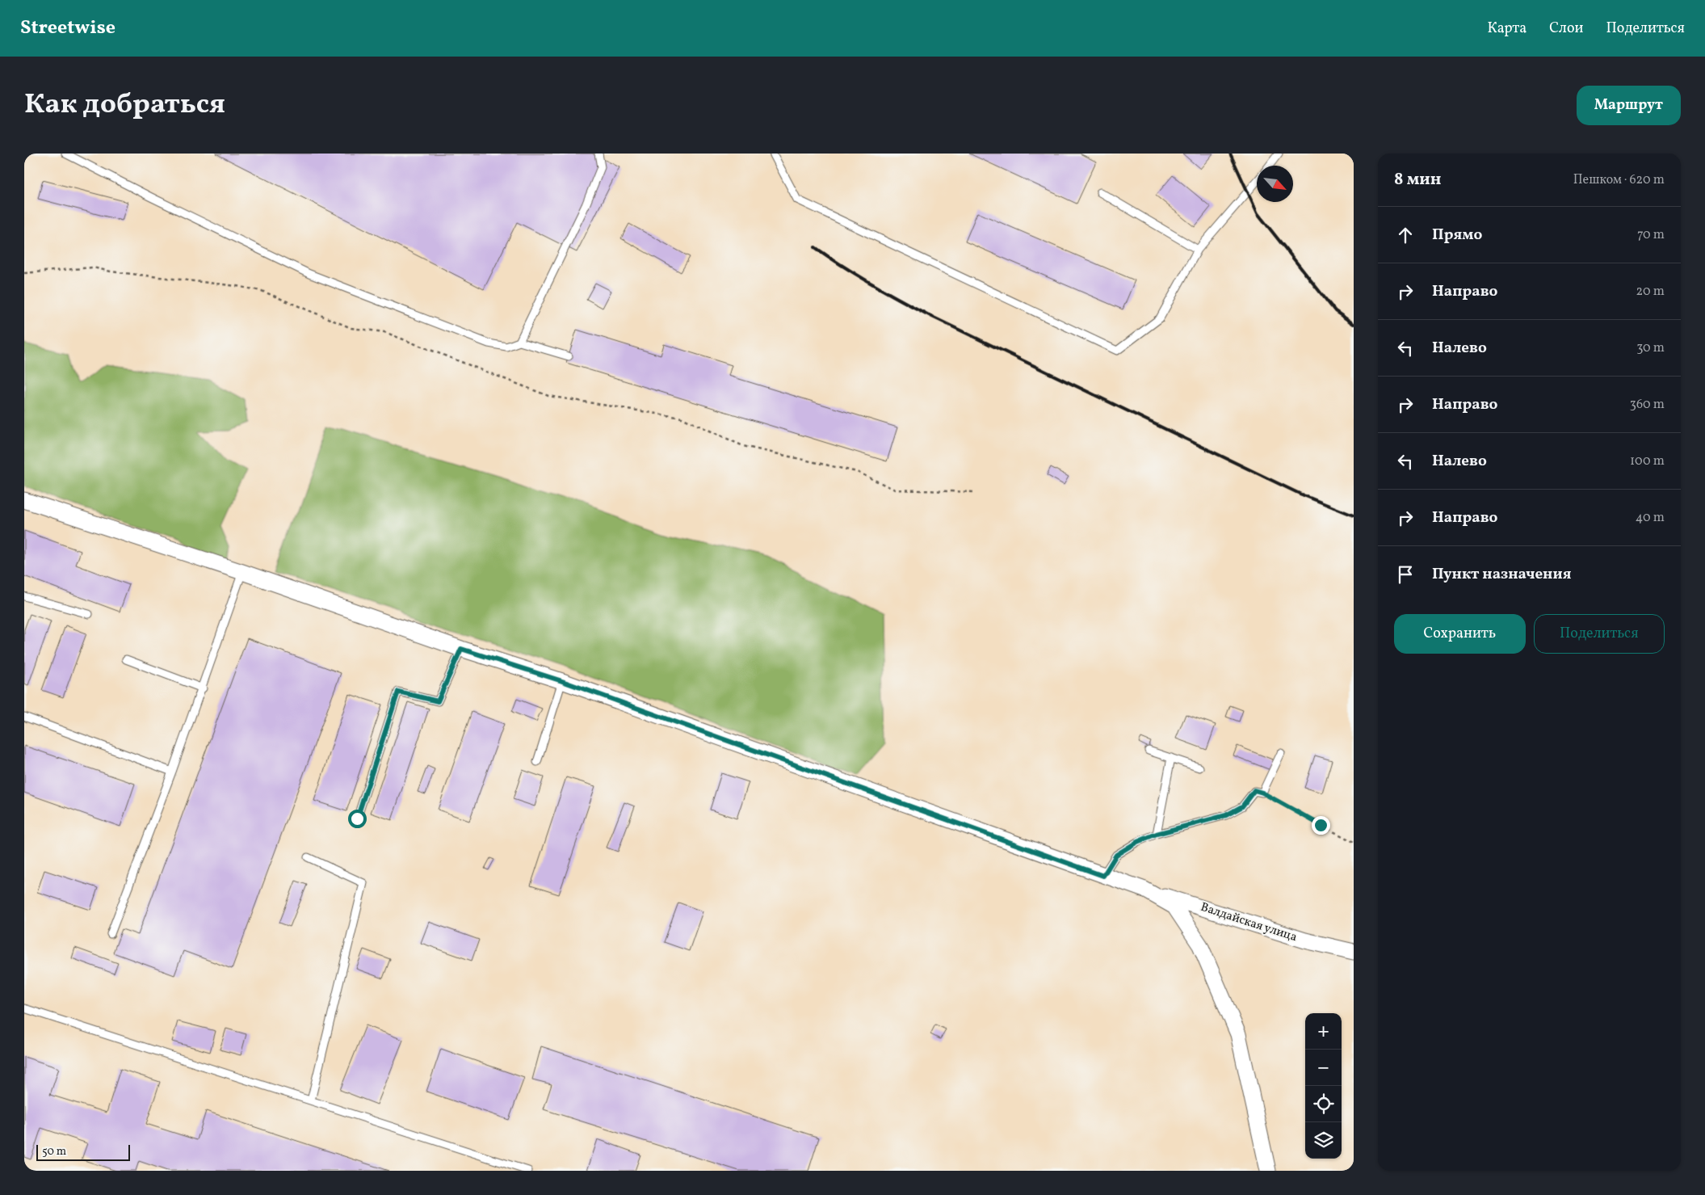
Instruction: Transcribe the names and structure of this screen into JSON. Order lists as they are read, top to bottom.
{
  "streets": {
    "street": ["Валдайская улица"]
  },
  "scale_bar": "50 m",
  "north": "bottom right",
  "page": {
    "header": "Streetwise",
    "nav": ["Карта", "Слои", "Поделиться"],
    "title": "Как добраться",
    "buttons": [
      "Маршрут",
      ["Сохранить", "Поделиться"]
    ],
    "heading": ["8 мин", "Пешком · 620 m"],
    "list": [
      ["Прямо", "70 m"],
      ["Направо", "20 m"],
      ["Налево", "30 m"],
      ["Направо", "360 m"],
      ["Налево", "100 m"],
      ["Направо", "40 m"],
      "Пункт назначения"
    ],
    "map_buttons": ["+", "−"],
    "scale": "50 m"
  }
}
